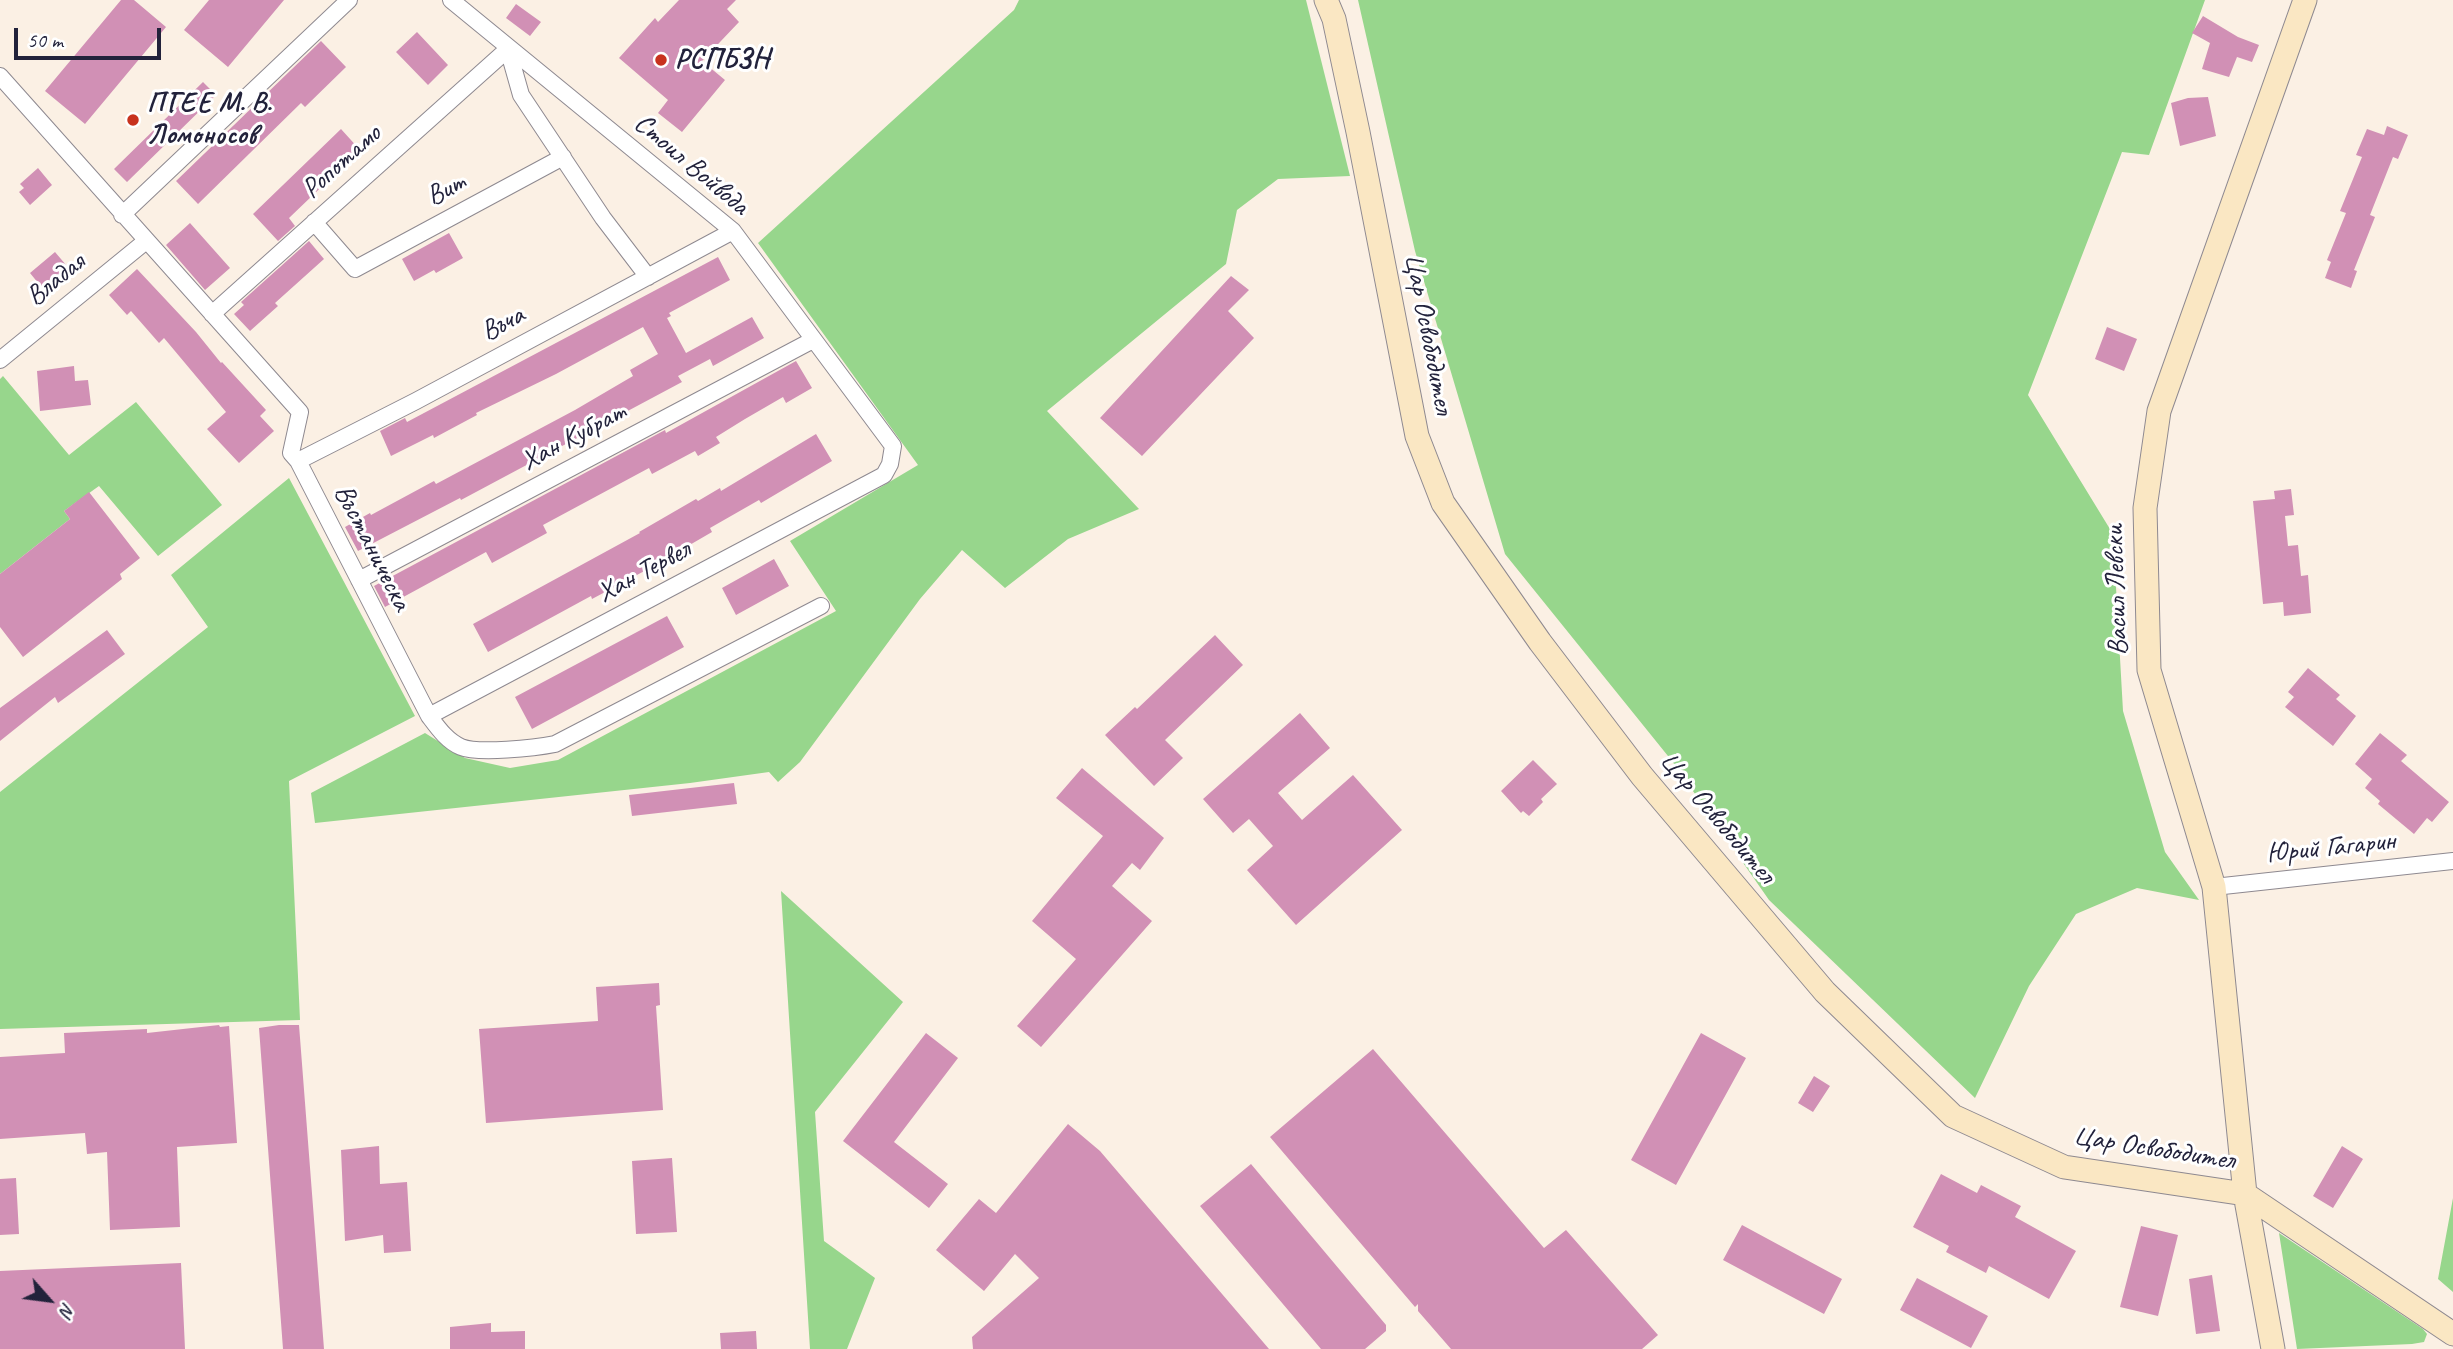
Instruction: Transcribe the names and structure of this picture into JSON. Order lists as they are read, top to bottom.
{
  "streets": {
    "main road": ["Цар Освободител", "Васил Левски"],
    "street": [
      "Ропотамо",
      "Стоил Войвода",
      "Вит",
      "Владая",
      "Въча",
      "Хан Кубрат",
      "Въстаническа",
      "Хан Тервел",
      "Юрий Гагарин"
    ]
  },
  "crossings": [
    ["Ропотамо", "Стоил Войвода"],
    ["Ропотамо", "Вит"],
    ["Ропотамо", "Въстаническа"],
    ["Стоил Войвода", "Въча"],
    ["Стоил Войвода", "Хан Кубрат"],
    ["Стоил Войвода", "Хан Тервел"],
    ["Владая", "Въстаническа"],
    ["Въча", "Въстаническа"],
    ["Цар Освободител", "Васил Левски"],
    ["Хан Кубрат", "Въстаническа"],
    ["Въстаническа", "Хан Тервел"],
    ["Васил Левски", "Юрий Гагарин"]
  ],
  "places": ["РСПБЗН", "ПГЕЕ М. В. Ломоносов"],
  "scale_bar": "50 m",
  "north": "bottom right"
}
